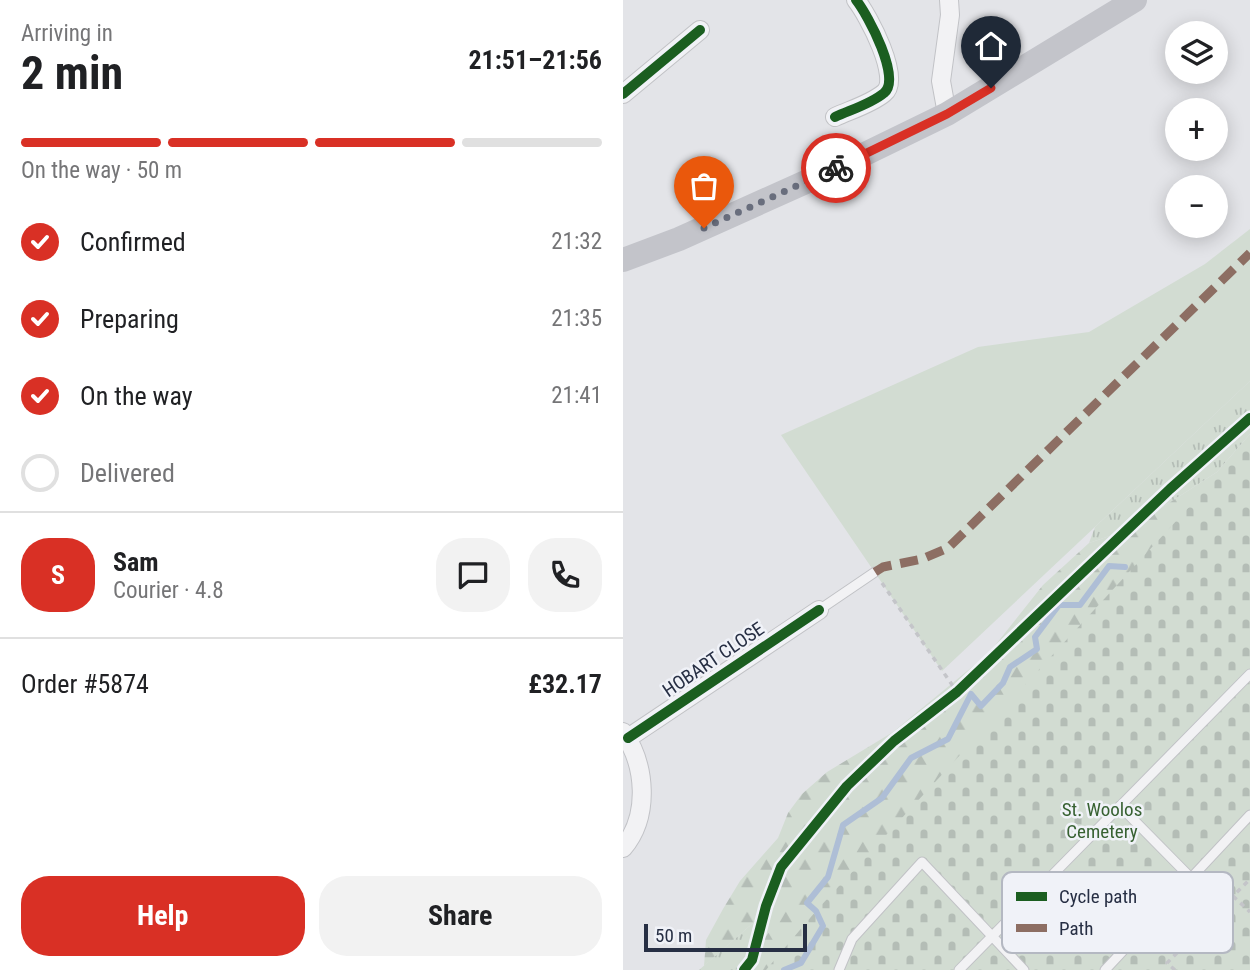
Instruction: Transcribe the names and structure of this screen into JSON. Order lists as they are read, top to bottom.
{
  "streets": {
    "street": ["HOBART CLOSE"]
  },
  "parks": ["St. Woolos Cemetery"],
  "legend": ["Cycle path", "Path"],
  "scale_bar": "50 m",
  "page": {
    "heading": ["2 min", "Arriving in", "21:51–21:56"],
    "panel": [
      "Sam",
      "Courier · 4.8",
      "Order #5874",
      "£32.17"
    ],
    "map_buttons": ["+", "−"],
    "bar": "On the way · 50 m",
    "list": [
      ["Confirmed", "21:32"],
      ["Preparing", "21:35"],
      ["On the way", "21:41"],
      "Delivered"
    ],
    "round": "S",
    "buttons": ["Help", "Share"],
    "scale": "50 m"
  }
}
